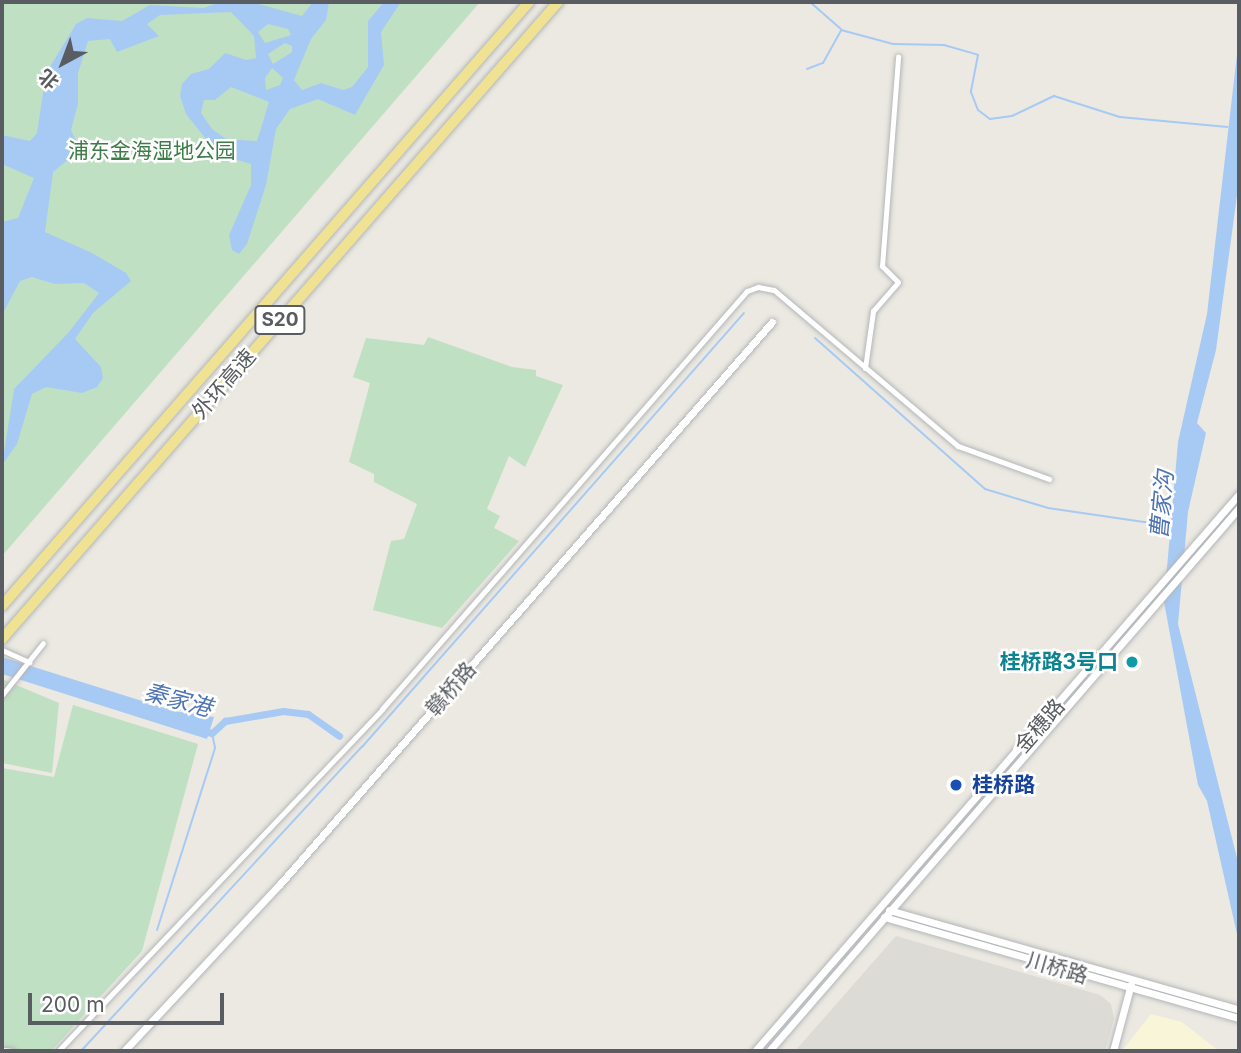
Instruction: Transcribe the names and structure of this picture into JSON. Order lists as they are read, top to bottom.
{
  "streets": {
    "highway": ["S20", "外环高速"],
    "street": ["赣桥路", "金穗路", "川桥路"]
  },
  "crossings": [
    ["金穗路", "川桥路"]
  ],
  "water": ["曹家沟", "秦家港"],
  "parks": ["浦东金海湿地公园"],
  "places": ["桂桥路3号口", "桂桥路"],
  "scale_bar": "200 m",
  "north": "bottom left"
}
